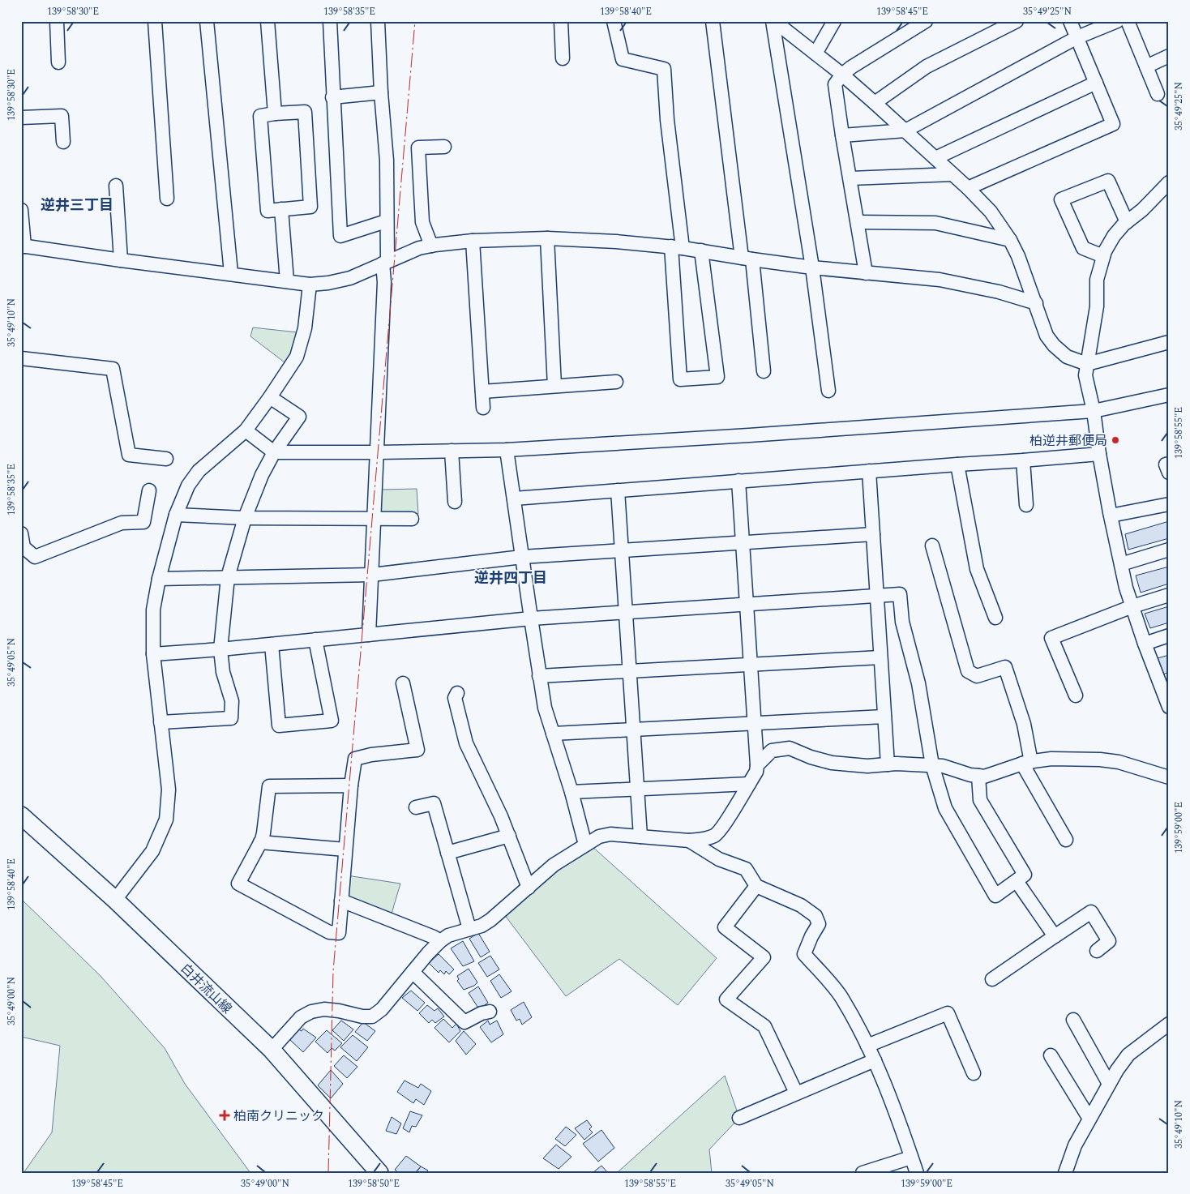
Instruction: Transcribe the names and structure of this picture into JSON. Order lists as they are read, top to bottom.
{
  "streets": {
    "main road": ["白井流山線"]
  },
  "districts": ["逆井三丁目", "逆井四丁目"],
  "places": {
    "other": ["柏逆井郵便局"],
    "health": ["柏南クリニック"]
  },
  "coordinates": [
    "139°58'30\"E",
    "139°58'35\"E",
    "139°58'40\"E",
    "139°58'45\"E",
    "35°49'25\"N",
    "35°49'10\"N",
    "139°58'55\"E",
    "35°49'05\"N",
    "139°59'00\"E",
    "35°49'00\"N",
    "139°58'50\"E"
  ]
}
